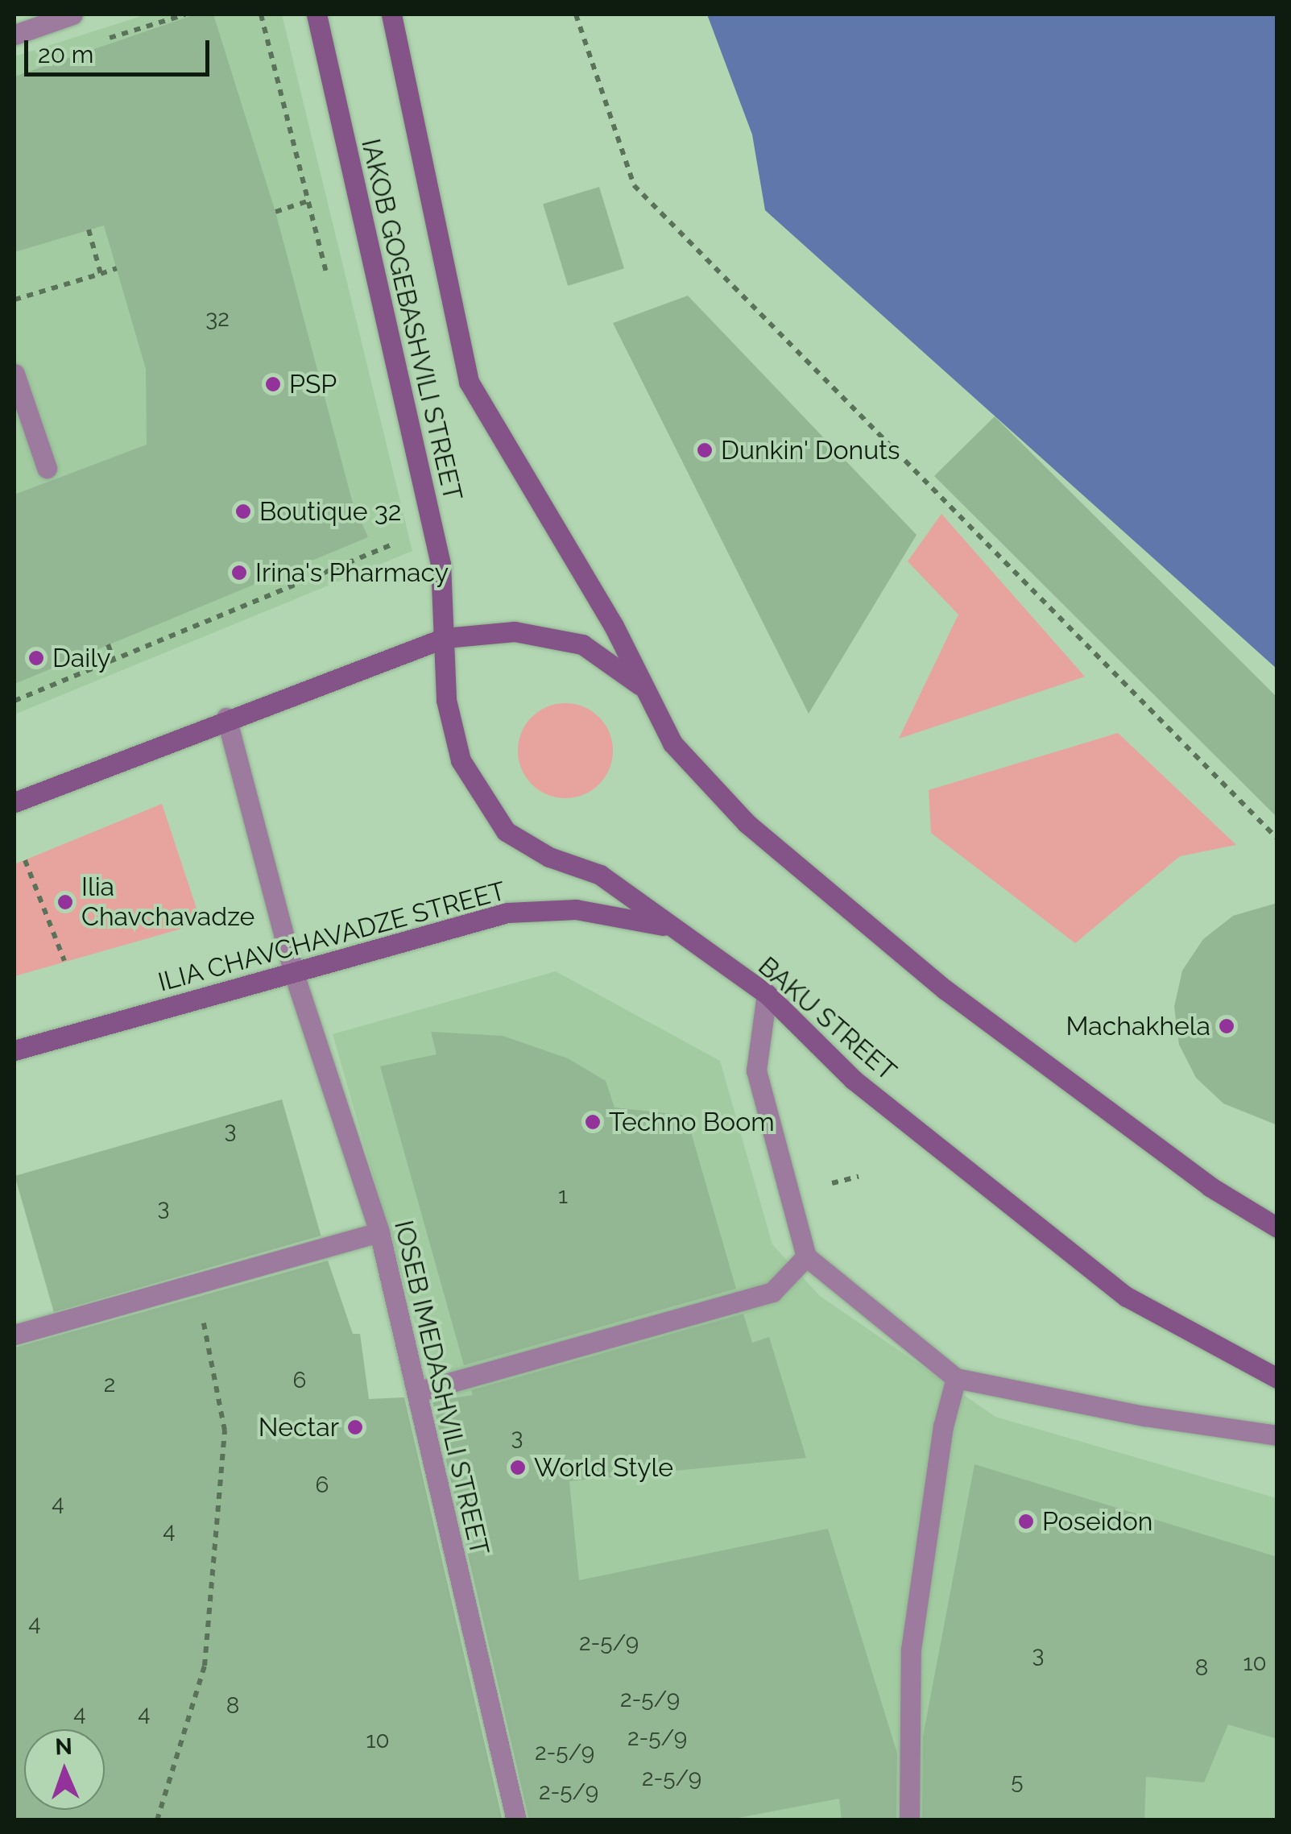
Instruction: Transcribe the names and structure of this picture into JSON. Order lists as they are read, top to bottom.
{
  "streets": {
    "main road": ["IAKOB GOGEBASHVILI STREET", "ILIA CHAVCHAVADZE STREET", "BAKU STREET"],
    "street": ["IOSEB IMEDASHVILI STREET"]
  },
  "crossings": [
    ["IAKOB GOGEBASHVILI STREET", "BAKU STREET"],
    ["ILIA CHAVCHAVADZE STREET", "BAKU STREET"],
    ["ILIA CHAVCHAVADZE STREET", "IOSEB IMEDASHVILI STREET"]
  ],
  "places": [
    "PSP",
    "Dunkin' Donuts",
    "Boutique 32",
    "Irina's Pharmacy",
    "Daily",
    "Ilia Chavchavadze",
    "Machakhela",
    "Techno Boom",
    "Nectar",
    "World Style",
    "Poseidon"
  ],
  "house_numbers": [
    "32",
    "3",
    "1",
    "3",
    "6",
    "2",
    "3",
    "6",
    "4",
    "4",
    "4",
    "2-5/9",
    "3",
    "10",
    "8",
    "2-5/9",
    "8",
    "4",
    "4",
    "2-5/9",
    "10",
    "2-5/9",
    "2-5/9",
    "5",
    "2-5/9"
  ],
  "scale_bar": "20 m",
  "north": "top"
}
